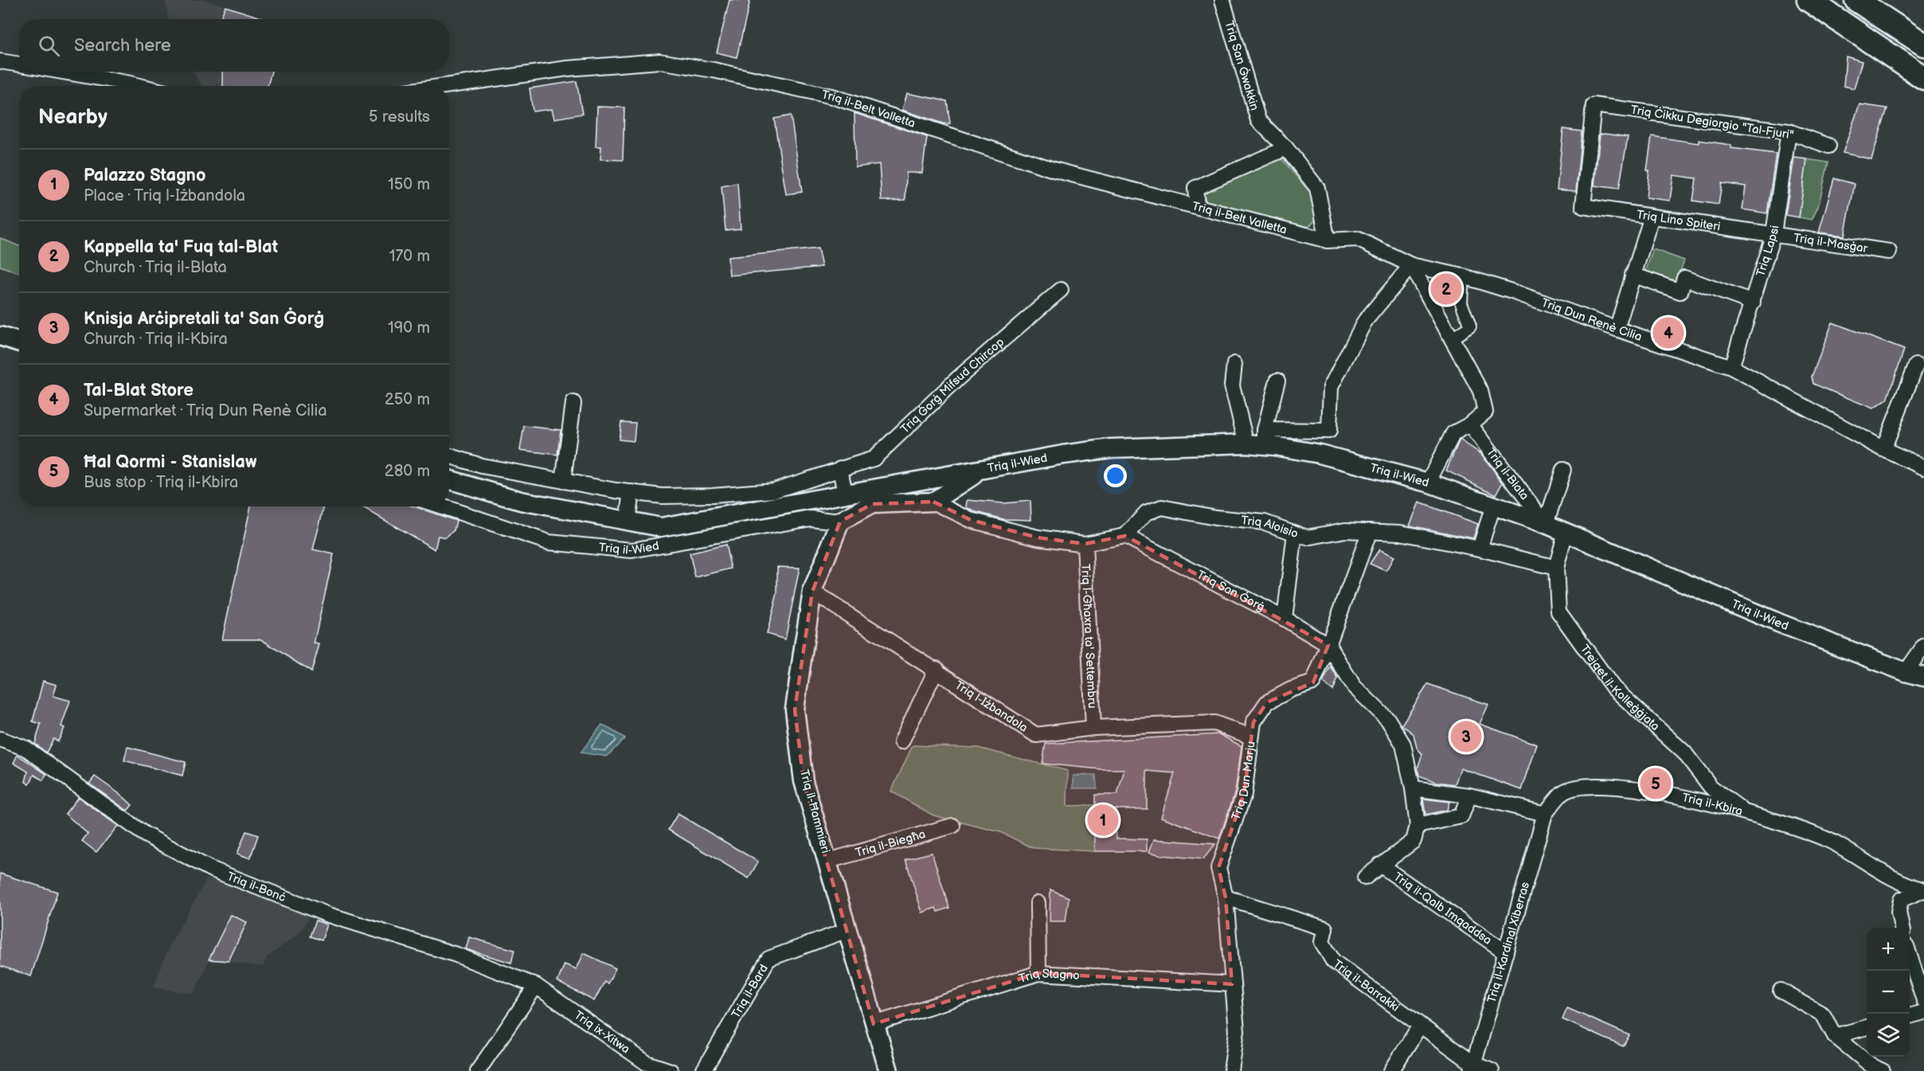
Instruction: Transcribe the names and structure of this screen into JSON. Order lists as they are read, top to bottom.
{
  "streets": {
    "street": [
      "Triq San Ġwakkin",
      "Triq il-Belt Valletta",
      "Triq Ċikku Degiorgio \"Tal-Fjuri\"",
      "Triq Lino Spiteri",
      "Triq il-Masġar",
      "Triq Lapsi",
      "Triq Dun Renè Cilia",
      "Triq Ġorġ Mifsud Chircop",
      "Triq il-Wied",
      "Triq il-Blata",
      "Triq Aloisio",
      "Triq San Ġorġ",
      "Triq l-Għaxra ta' Settembru",
      "Trejqet il-Kolleġġjata",
      "Triq l-Iżbandola",
      "Triq Dun Marju",
      "Triq il-Kbira",
      "Triq il-Ħammieri",
      "Triq il-Biegħa",
      "Triq il-Bonċ",
      "Triq il-Qalb Imqaddsa",
      "Triq il-Kardinal Xiberras",
      "Triq Stagno",
      "Triq il-Barrakki",
      "Triq il-Bard",
      "Triq ix-Xitwa"
    ]
  },
  "crossings": [
    ["Triq San Ġwakkin", "Triq il-Belt Valletta"],
    ["Triq San Ġwakkin", "Triq Dun Renè Cilia"],
    ["Triq il-Belt Valletta", "Triq Dun Renè Cilia"],
    ["Triq Ċikku Degiorgio \"Tal-Fjuri\"", "Triq Lino Spiteri"],
    ["Triq Ċikku Degiorgio \"Tal-Fjuri\"", "Triq Lapsi"],
    ["Triq Lino Spiteri", "Triq il-Masġar"],
    ["Triq Lino Spiteri", "Triq Lapsi"],
    ["Triq il-Masġar", "Triq Lapsi"],
    ["Triq Lapsi", "Triq Dun Renè Cilia"],
    ["Triq il-Wied", "Triq il-Blata"],
    ["Triq il-Wied", "Trejqet il-Kolleġġjata"],
    ["Triq il-Wied", "Triq il-Ħammieri"],
    ["Triq Aloisio", "Triq San Ġorġ"],
    ["Triq Aloisio", "Trejqet il-Kolleġġjata"],
    ["Triq Aloisio", "Triq Dun Marju"],
    ["Triq San Ġorġ", "Triq Dun Marju"],
    ["Triq l-Għaxra ta' Settembru", "Triq l-Iżbandola"],
    ["Trejqet il-Kolleġġjata", "Triq il-Kbira"],
    ["Triq l-Iżbandola", "Triq Dun Marju"],
    ["Triq l-Iżbandola", "Triq il-Ħammieri"],
    ["Triq Dun Marju", "Triq Stagno"],
    ["Triq Dun Marju", "Triq il-Barrakki"],
    ["Triq il-Kbira", "Triq il-Kardinal Xiberras"],
    ["Triq il-Ħammieri", "Triq il-Biegħa"],
    ["Triq il-Ħammieri", "Triq Stagno"],
    ["Triq il-Ħammieri", "Triq il-Bard"],
    ["Triq il-Bonċ", "Triq ix-Xitwa"],
    ["Triq il-Qalb Imqaddsa", "Triq il-Kardinal Xiberras"],
    ["Triq il-Kardinal Xiberras", "Triq il-Barrakki"]
  ],
  "page": {
    "search": "Search here",
    "heading": ["Nearby", "5 results"],
    "list": [
      {
        "mark": "1",
        "name": "Palazzo Stagno",
        "note": "Place · Triq l-Iżbandola",
        "value": "150 m"
      },
      {
        "mark": "2",
        "name": "Kappella ta' Fuq tal-Blat",
        "note": "Church · Triq il-Blata",
        "value": "170 m"
      },
      {
        "mark": "3",
        "name": "Knisja Arċipretali ta' San Ġorġ",
        "note": "Church · Triq il-Kbira",
        "value": "190 m"
      },
      {
        "mark": "4",
        "name": "Tal-Blat Store",
        "note": "Supermarket · Triq Dun Renè Cilia",
        "value": "250 m"
      },
      {
        "mark": "5",
        "name": "Ħal Qormi - Stanislaw",
        "note": "Bus stop · Triq il-Kbira",
        "value": "280 m"
      }
    ],
    "pins": [
      "2",
      "4",
      "3",
      "5",
      "1"
    ],
    "map_buttons": ["+", "−"]
  }
}
